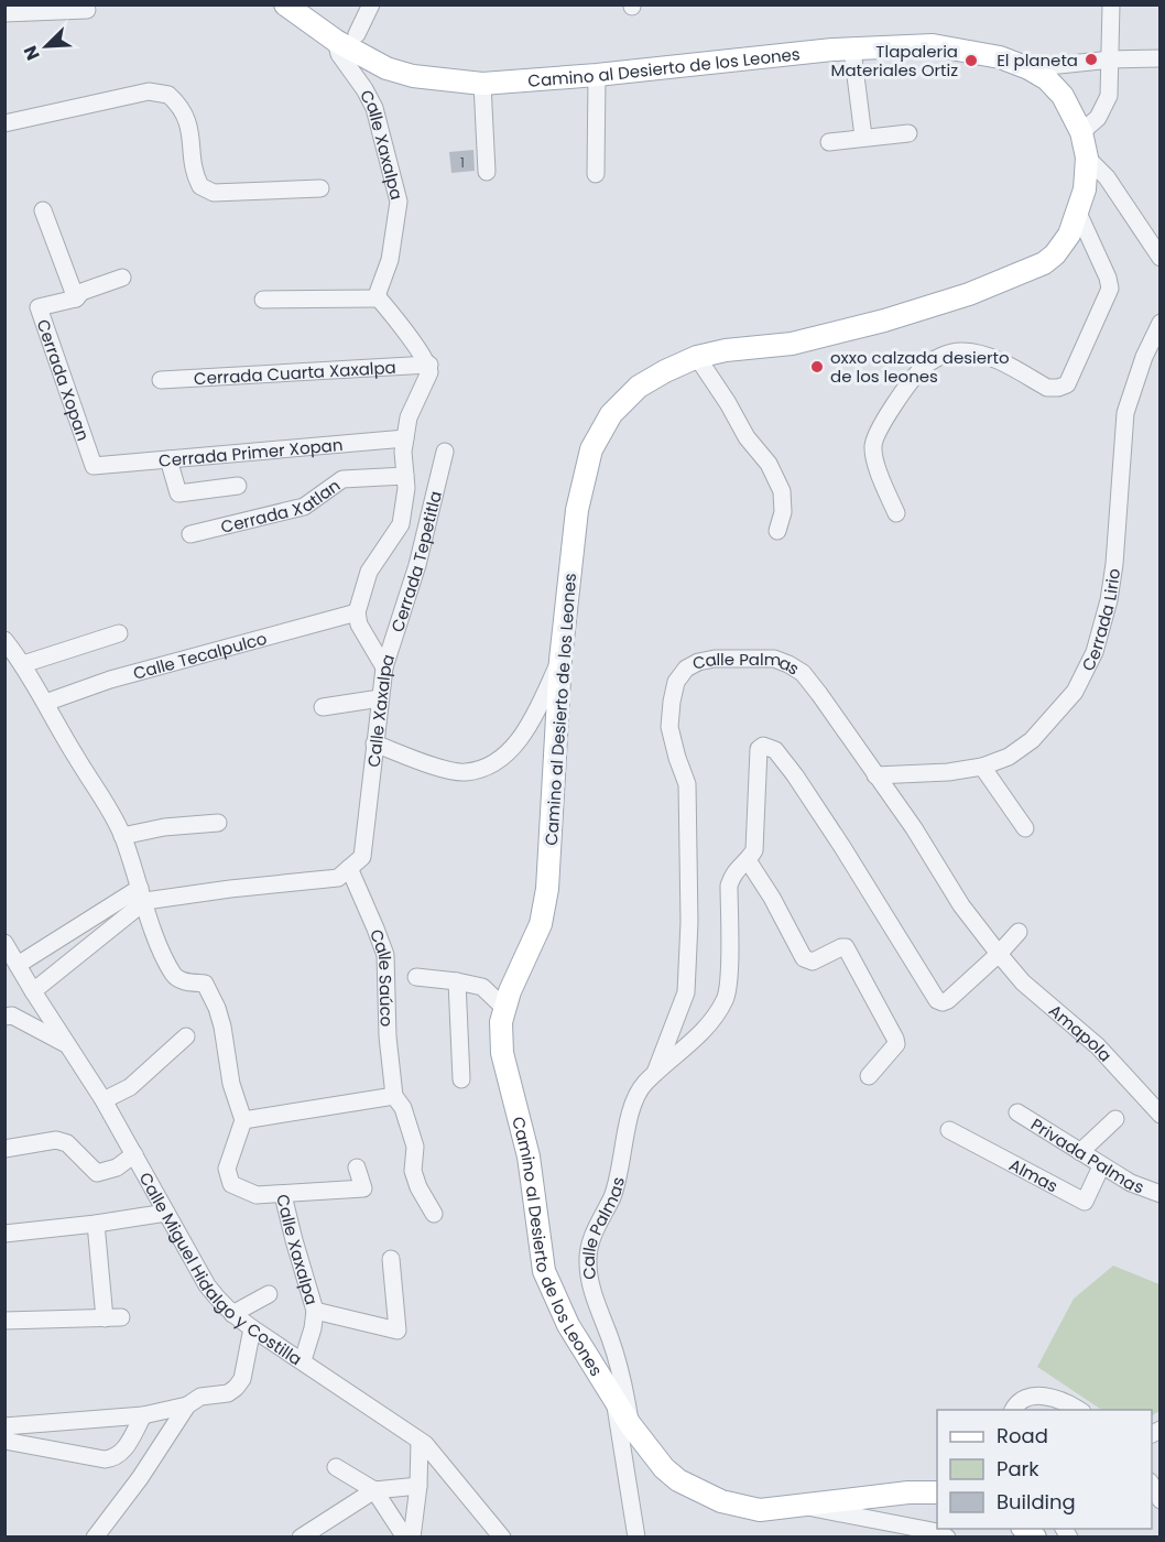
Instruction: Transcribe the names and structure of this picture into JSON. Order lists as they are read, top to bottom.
{
  "streets": {
    "main road": ["Camino al Desierto de los Leones"],
    "street": [
      "Calle Xaxalpa",
      "Cerrada Cuarta Xaxalpa",
      "Cerrada Xopan",
      "Cerrada Primer Xopan",
      "Cerrada Xatlan",
      "Cerrada Tepetitla",
      "Cerrada Lirio",
      "Calle Tecalpulco",
      "Calle Palmas",
      "Calle Saúco",
      "Amapola",
      "Privada Palmas",
      "Almas",
      "Calle Miguel Hidalgo y Costilla"
    ]
  },
  "crossings": [
    ["Camino al Desierto de los Leones", "Calle Xaxalpa"],
    ["Camino al Desierto de los Leones", "Calle Palmas"],
    ["Calle Xaxalpa", "Cerrada Tepetitla"],
    ["Calle Xaxalpa", "Calle Tecalpulco"],
    ["Calle Xaxalpa", "Calle Saúco"],
    ["Calle Xaxalpa", "Calle Miguel Hidalgo y Costilla"],
    ["Cerrada Xopan", "Cerrada Primer Xopan"],
    ["Cerrada Lirio", "Calle Palmas"],
    ["Calle Palmas", "Amapola"],
    ["Privada Palmas", "Almas"]
  ],
  "places": ["El planeta", "Tlapaleria Materiales Ortiz", "oxxo calzada desierto de los leones"],
  "house_numbers": ["1"],
  "legend": ["Road", "Park", "Building"],
  "north": "bottom left"
}
